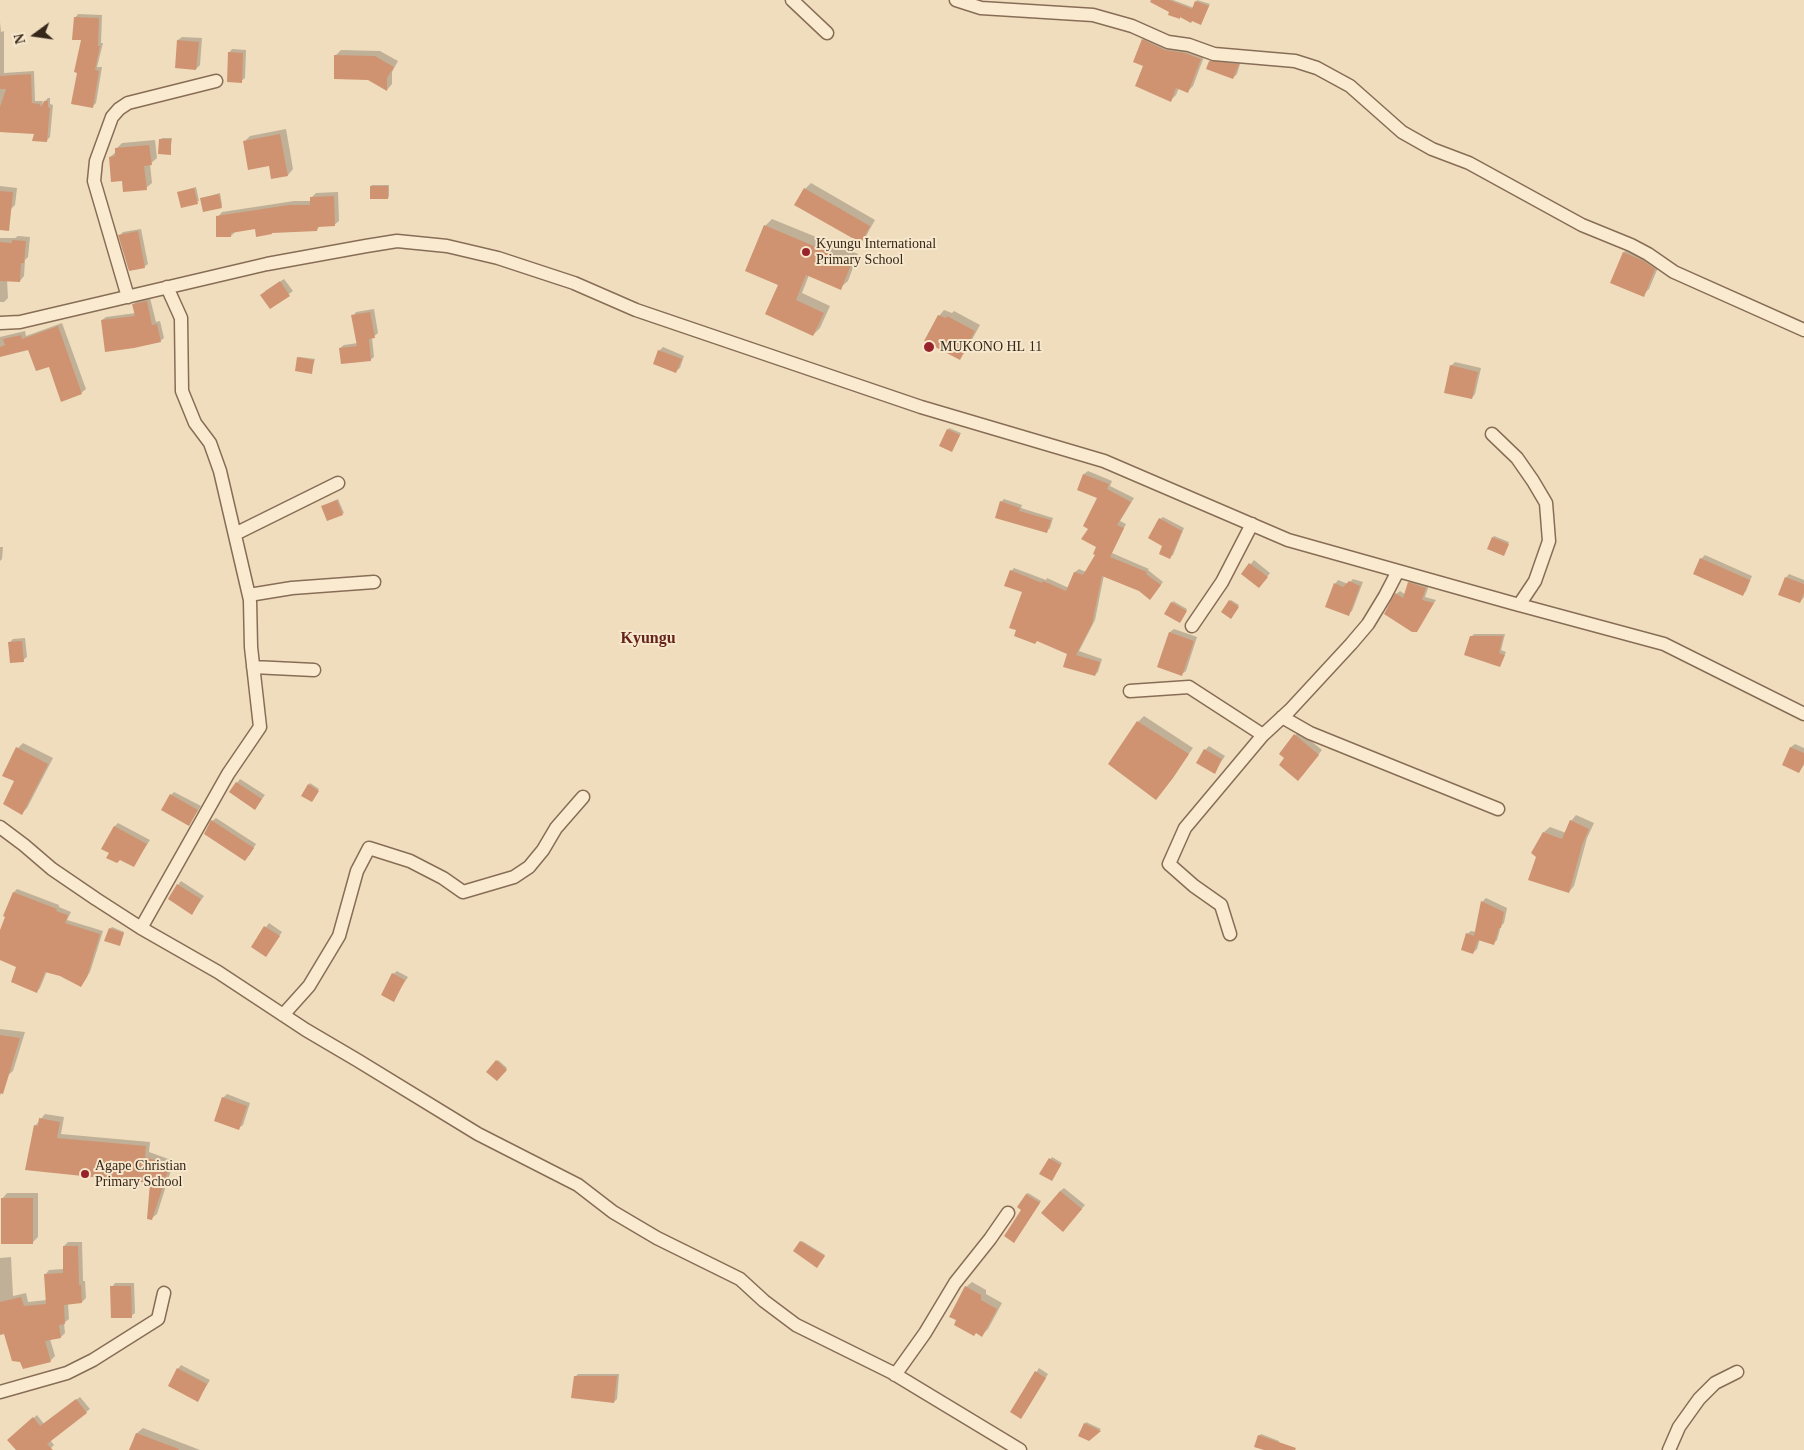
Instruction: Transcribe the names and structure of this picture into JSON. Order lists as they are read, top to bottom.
{
  "districts": ["Kyungu"],
  "places": ["Kyungu International Primary School", "MUKONO HL 11", "Agape Christian Primary School"],
  "north": "left"
}
